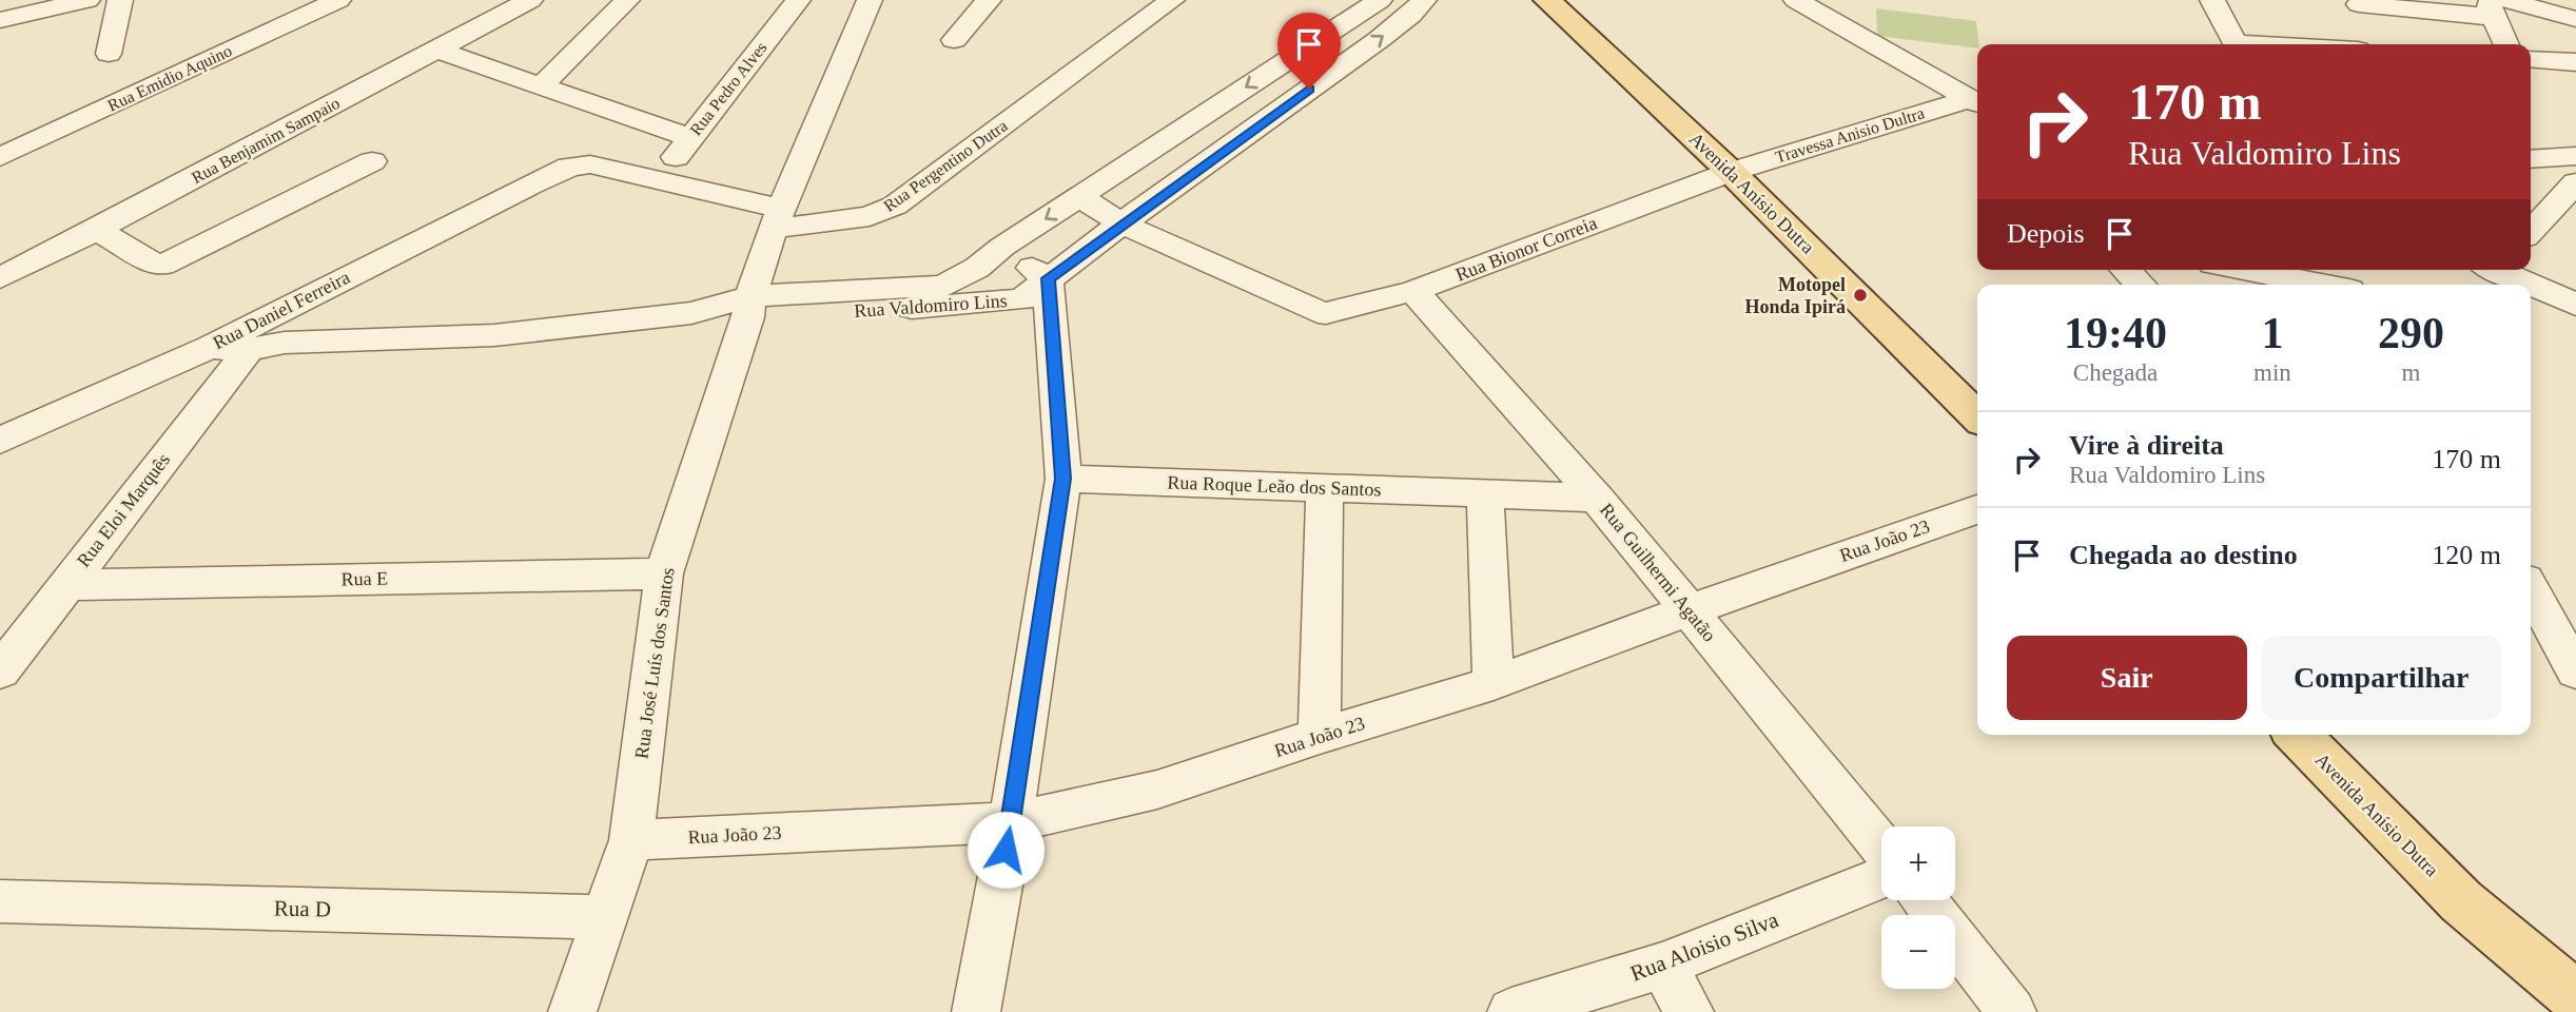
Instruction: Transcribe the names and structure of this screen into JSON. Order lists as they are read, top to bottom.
{
  "streets": {
    "main road": ["Avenida Anísio Dutra"],
    "street": [
      "Rua Emidio Aquino",
      "Rua Pedro Alves",
      "Travessa Anisio Dultra",
      "Rua Benjamim Sampaio",
      "Rua Pergentino Dutra",
      "Rua Bionor Correia",
      "Rua Valdomiro Lins",
      "Rua Daniel Ferreira",
      "Rua Roque Leão dos Santos",
      "Rua Eloi Marquês",
      "Rua João 23",
      "Rua Guilhermi Agatão",
      "Rua E",
      "Rua José Luís dos Santos",
      "Rua D",
      "Rua Aloisio Silva"
    ]
  },
  "crossings": [
    ["Travessa Anisio Dultra", "Avenida Anísio Dutra"],
    ["Travessa Anisio Dultra", "Rua Bionor Correia"],
    ["Avenida Anísio Dutra", "Rua Bionor Correia"],
    ["Rua Bionor Correia", "Rua Valdomiro Lins"],
    ["Rua Bionor Correia", "Rua Guilhermi Agatão"],
    ["Rua Valdomiro Lins", "Rua Daniel Ferreira"],
    ["Rua Valdomiro Lins", "Rua Eloi Marquês"],
    ["Rua Valdomiro Lins", "Rua José Luís dos Santos"],
    ["Rua Roque Leão dos Santos", "Rua Guilhermi Agatão"],
    ["Rua Eloi Marquês", "Rua E"],
    ["Rua João 23", "Rua Guilhermi Agatão"],
    ["Rua João 23", "Rua José Luís dos Santos"],
    ["Rua E", "Rua José Luís dos Santos"],
    ["Rua José Luís dos Santos", "Rua D"]
  ],
  "places": ["Motopel Honda Ipirá"],
  "page": {
    "turn": ["170 m", "Rua Valdomiro Lins"],
    "then": "Depois",
    "eta": [
      "19:40",
      "Chegada",
      "1",
      "min",
      "290",
      "m"
    ],
    "list": [
      {
        "name": "Vire à direita",
        "note": "Rua Valdomiro Lins",
        "value": "170 m"
      },
      {
        "name": "Chegada ao destino",
        "value": "120 m"
      }
    ],
    "buttons": ["Sair", "Compartilhar"],
    "map_buttons": ["+", "−"]
  }
}
